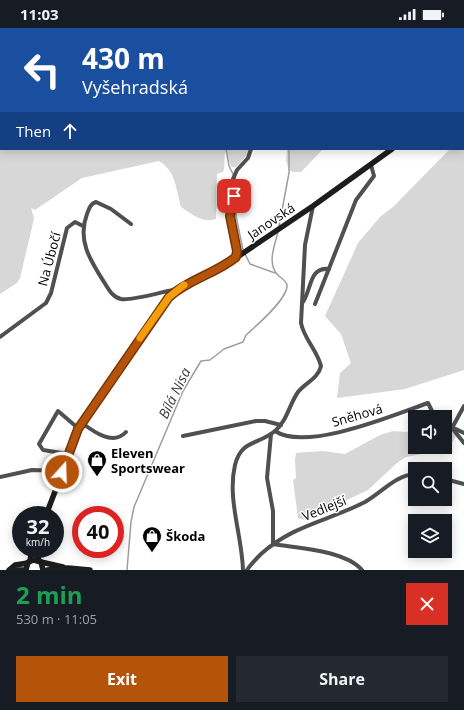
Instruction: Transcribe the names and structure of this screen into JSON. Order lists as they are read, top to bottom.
{
  "streets": {
    "street": [
      "Janovská",
      "Na Úbočí",
      "Sněhová",
      "Vedlejší"
    ]
  },
  "water": ["Bílá Nisa"],
  "places": {
    "shop": ["Eleven Sportswear", "Škoda"]
  },
  "page": {
    "status": "11:03",
    "turn": ["430 m", "Vyšehradská"],
    "then": "Then",
    "speed": "32 km/h",
    "limit": "40",
    "heading": ["2 min", "530 m · 11:05"],
    "buttons": ["Exit", "Share"]
  }
}
